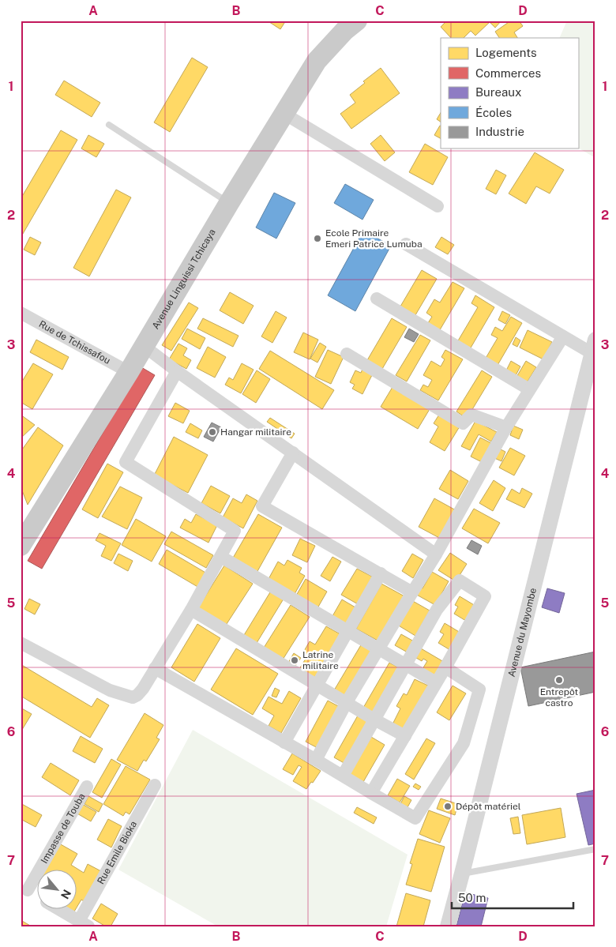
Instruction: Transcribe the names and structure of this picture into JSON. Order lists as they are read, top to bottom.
{
  "streets": {
    "main road": ["Avenue Linguissi Tchicaya"],
    "street": [
      "Rue de Tchissafou",
      "Avenue du Mayombe",
      "Impasse de Touba",
      "Rue Emile Bioka"
    ]
  },
  "crossings": [
    ["Avenue Linguissi Tchicaya", "Rue de Tchissafou"]
  ],
  "places": [
    "Ecole Primaire Emeri Patrice Lumuba",
    "Hangar militaire",
    "Latrine militaire",
    "Entrepôt castro",
    "Dépôt matériel"
  ],
  "legend": [
    "Logements",
    "Commerces",
    "Bureaux",
    "Écoles",
    "Industrie"
  ],
  "scale_bar": "50 m",
  "north": "bottom right",
  "grid": {
    "columns": [
      "A",
      "B",
      "C",
      "D"
    ],
    "rows": [
      "1",
      "2",
      "3",
      "4",
      "5",
      "6",
      "7"
    ]
  }
}
